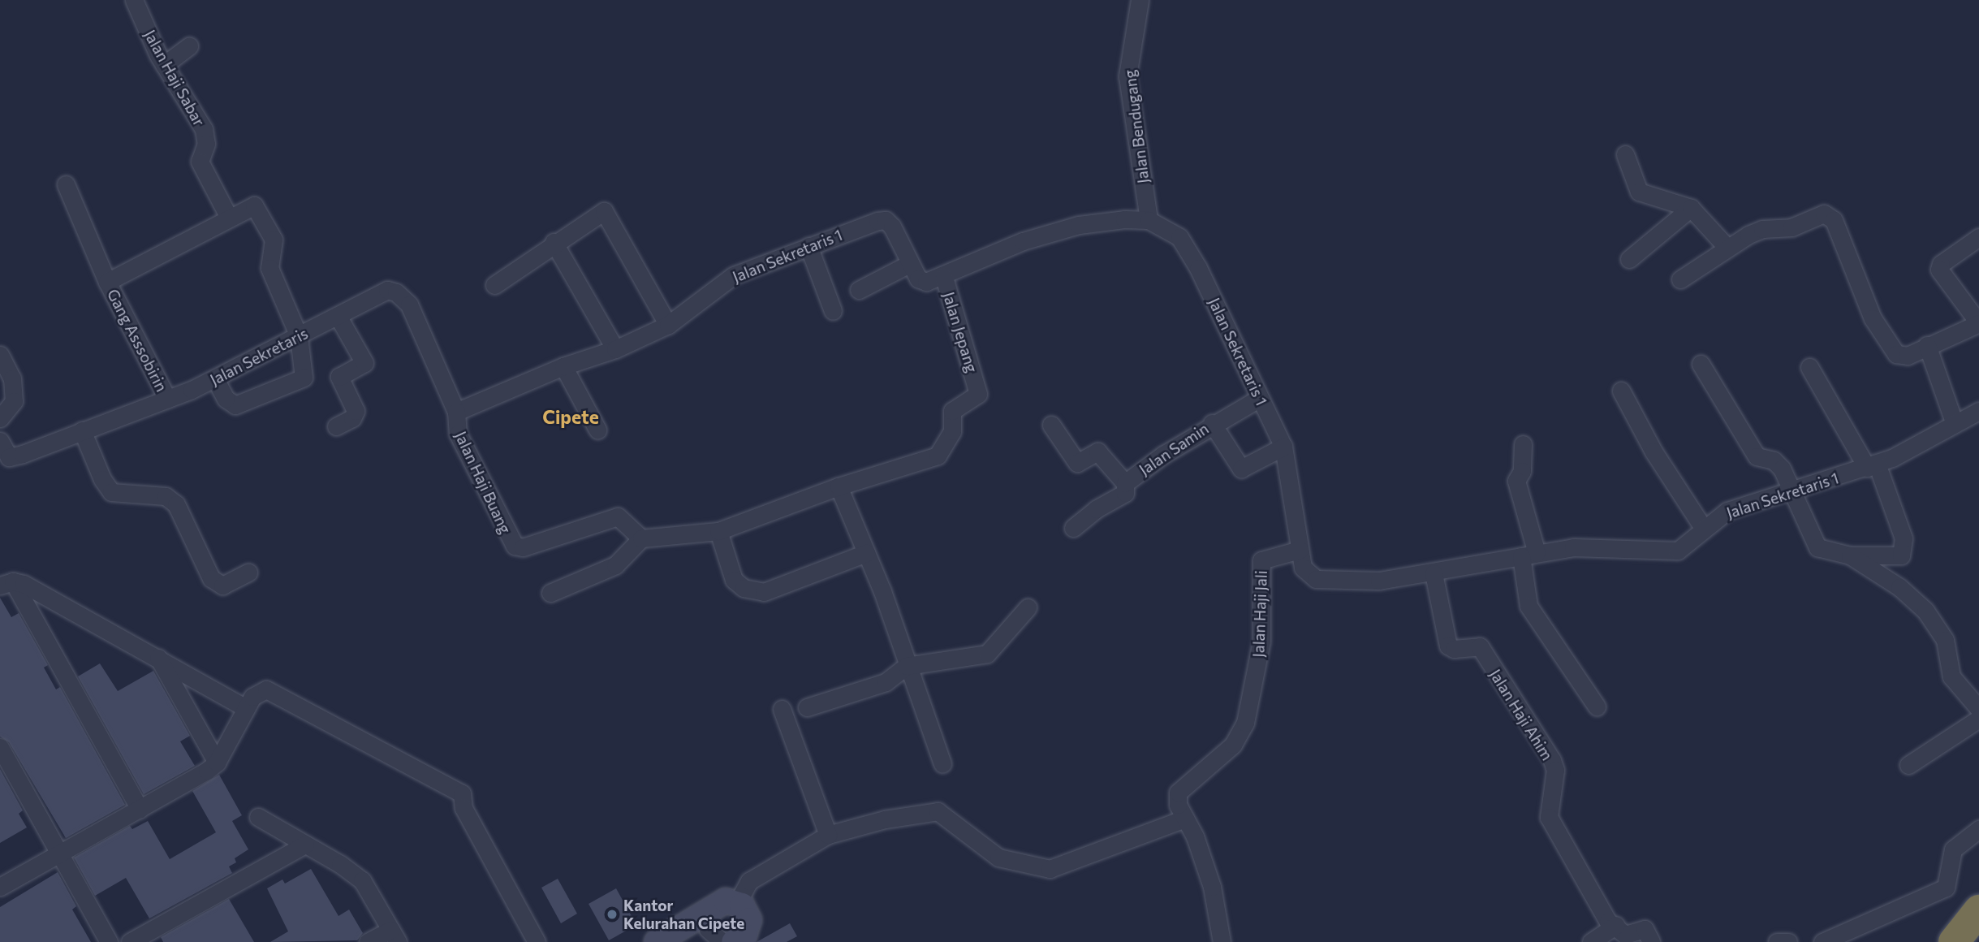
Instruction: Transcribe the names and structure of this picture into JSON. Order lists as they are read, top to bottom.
{
  "streets": {
    "street": [
      "Jalan Haji Sabar",
      "Jalan Bendugang",
      "Jalan Sekretaris 1",
      "Jalan Jepang",
      "Gang Asssobirin",
      "Jalan Sekretaris",
      "Jalan Samin",
      "Jalan Haji Buang",
      "Jalan Haji Jali",
      "Jalan Haji Ahim"
    ]
  },
  "crossings": [
    ["Jalan Bendugang", "Jalan Sekretaris 1"],
    ["Jalan Sekretaris 1", "Jalan Jepang"],
    ["Jalan Sekretaris 1", "Jalan Sekretaris"],
    ["Jalan Sekretaris 1", "Jalan Samin"],
    ["Jalan Sekretaris 1", "Jalan Haji Buang"],
    ["Jalan Sekretaris 1", "Jalan Haji Jali"],
    ["Jalan Sekretaris 1", "Jalan Haji Ahim"],
    ["Gang Asssobirin", "Jalan Sekretaris"],
    ["Jalan Sekretaris", "Jalan Haji Buang"]
  ],
  "districts": ["Cipete"],
  "places": ["Kantor Kelurahan Cipete"]
}
